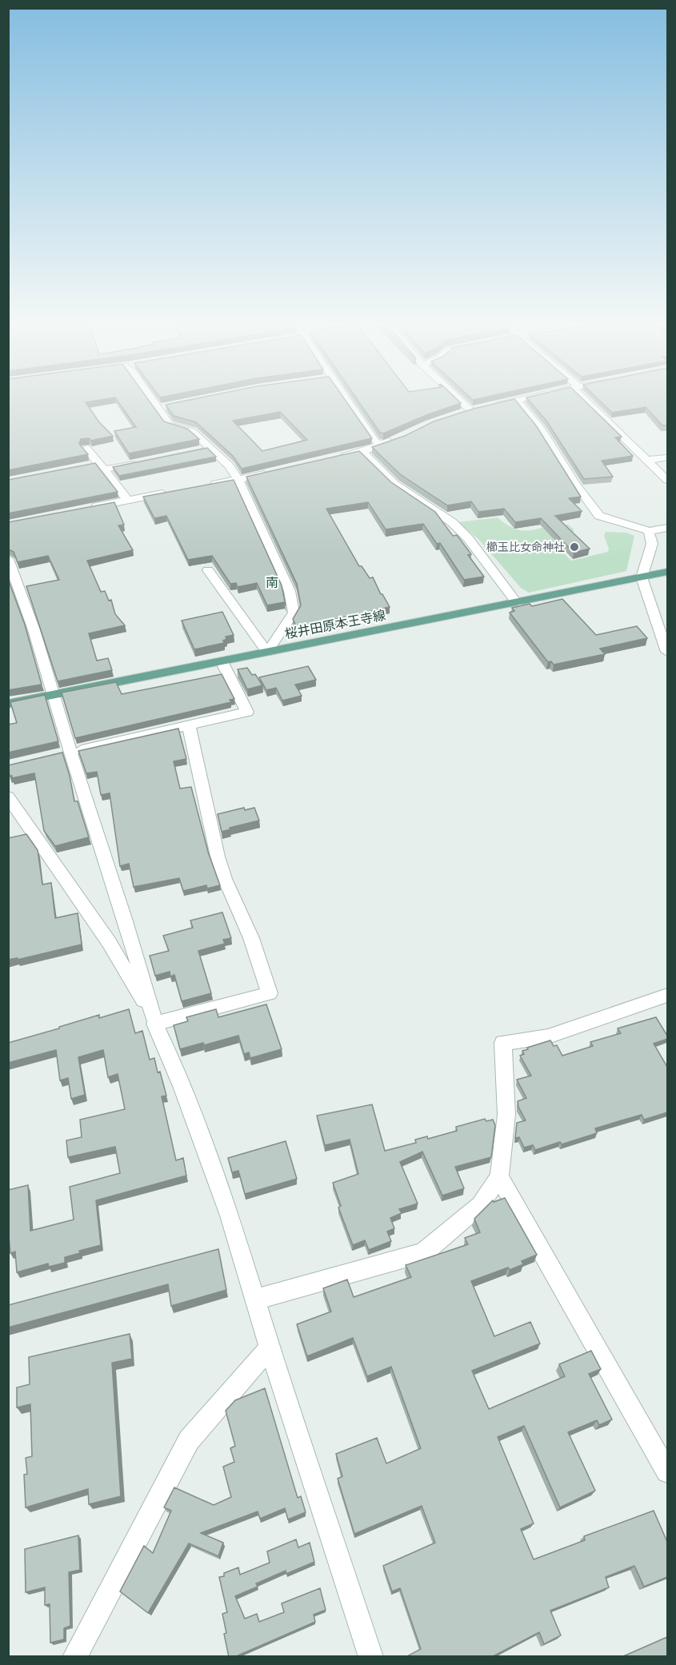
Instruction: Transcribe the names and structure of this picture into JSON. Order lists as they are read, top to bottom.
{
  "streets": {
    "main road": ["桜井田原本王寺線"]
  },
  "districts": ["南"],
  "places": ["櫛玉比女命神社"]
}
